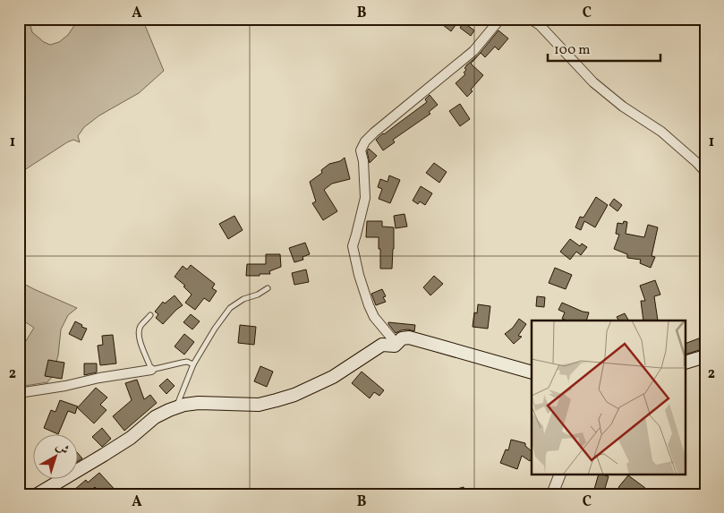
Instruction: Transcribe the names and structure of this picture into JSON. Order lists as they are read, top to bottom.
{
  "scale_bar": "100 m",
  "north": "top right",
  "grid": {
    "columns": ["A", "B", "C"],
    "rows": ["1", "2"]
  }
}
